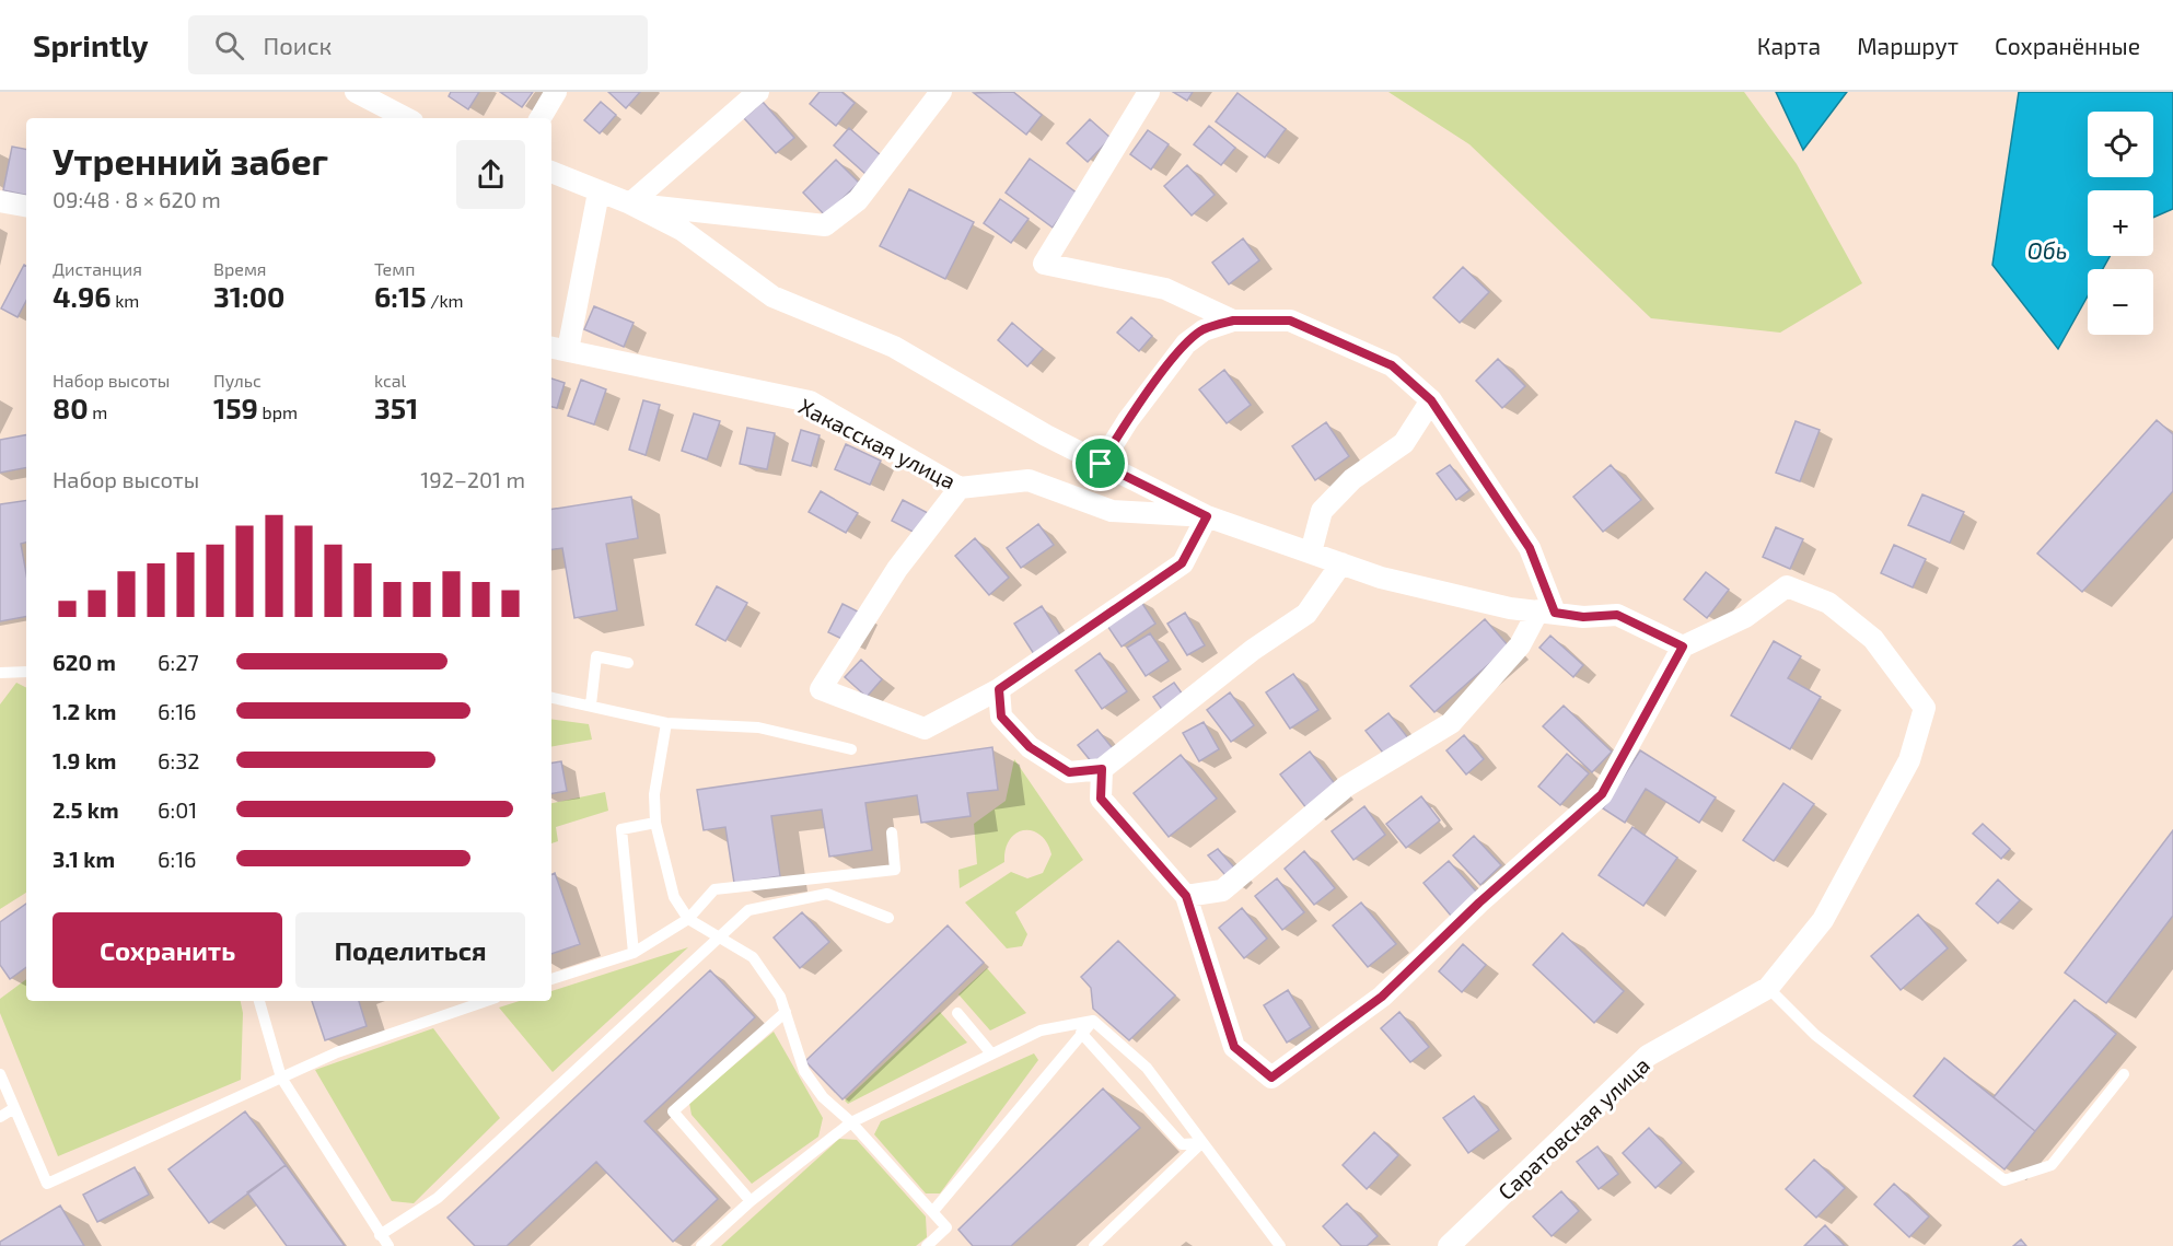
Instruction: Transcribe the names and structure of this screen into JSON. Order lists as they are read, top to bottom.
{
  "streets": {
    "street": ["Хакасская улица", "Саратовская улица"]
  },
  "water": ["Обь"],
  "page": {
    "header": "Sprintly",
    "search": "Поиск",
    "nav": ["Карта", "Маршрут", "Сохранённые"],
    "map_buttons": ["+", "−"],
    "heading": ["Утренний забег", "09:48 · 8 × 620 m"],
    "stats": [
      ["Дистанция", "4.96 km"],
      ["Время", "31:00"],
      ["Темп", "6:15 /km"],
      ["Набор высоты", "80 m"],
      ["Пульс", "159 bpm"],
      ["kcal", "351"]
    ],
    "chart": ["Набор высоты", "192–201 m"],
    "list": [
      {
        "name": "620 m",
        "note": "6:27"
      },
      {
        "name": "1.2 km",
        "note": "6:16"
      },
      {
        "name": "1.9 km",
        "note": "6:32"
      },
      {
        "name": "2.5 km",
        "note": "6:01"
      },
      {
        "name": "3.1 km",
        "note": "6:16"
      }
    ],
    "buttons": ["Сохранить", "Поделиться"]
  }
}
